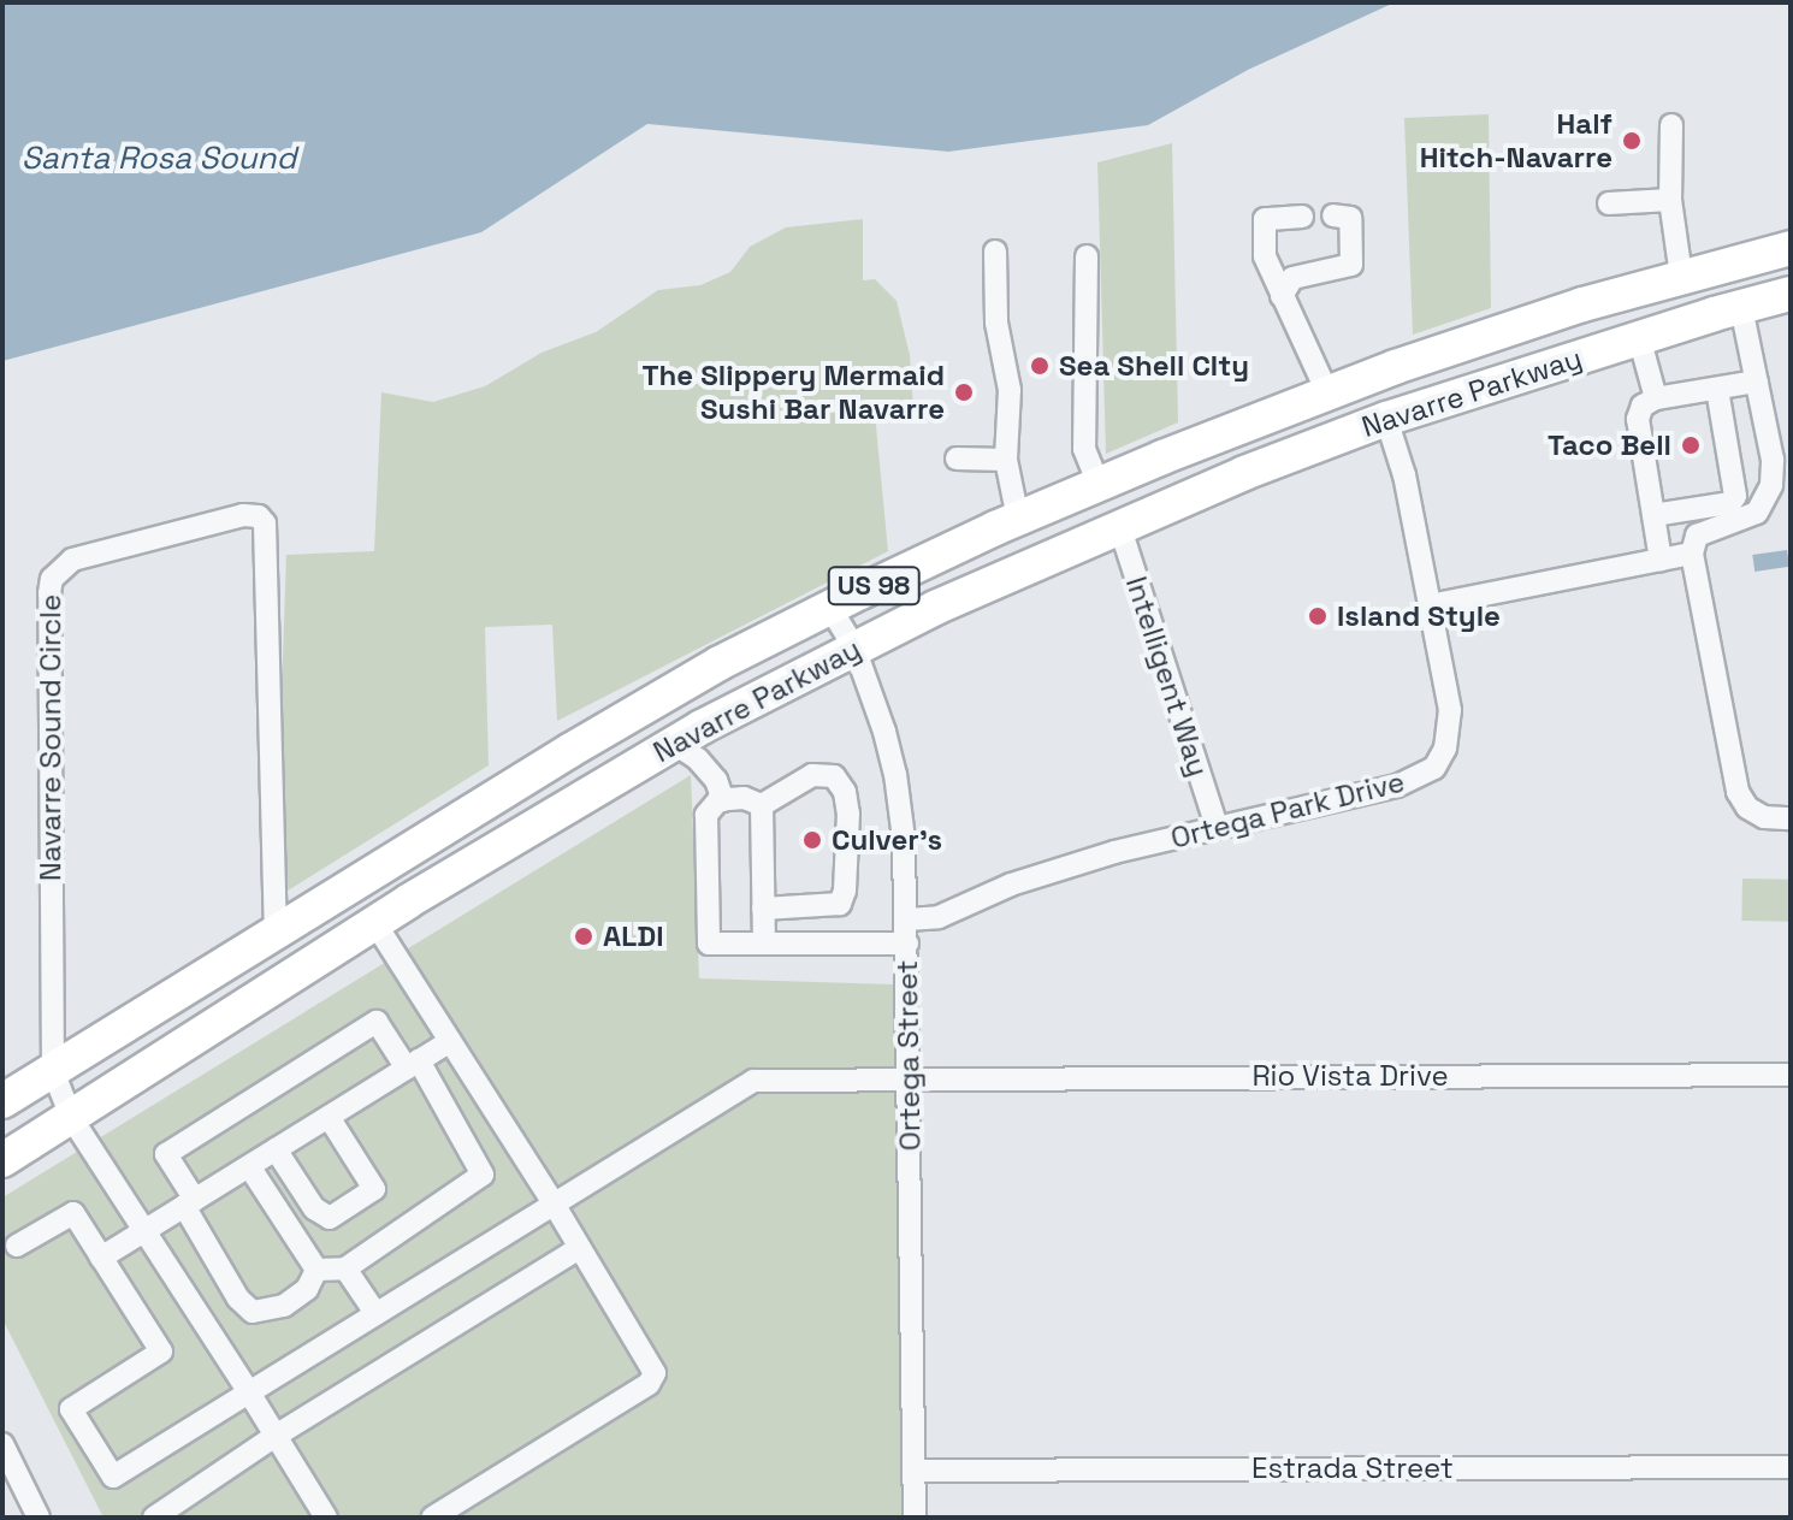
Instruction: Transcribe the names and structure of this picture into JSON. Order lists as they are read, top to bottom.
{
  "streets": {
    "highway": ["Navarre Parkway", "US 98"],
    "street": [
      "Intelligent Way",
      "Navarre Sound Circle",
      "Ortega Park Drive",
      "Ortega Street",
      "Rio Vista Drive",
      "Estrada Street"
    ]
  },
  "crossings": [
    ["Navarre Parkway", "Intelligent Way"],
    ["Navarre Parkway", "Navarre Sound Circle"],
    ["Navarre Parkway", "Ortega Park Drive"],
    ["Navarre Parkway", "Ortega Street"],
    ["Intelligent Way", "Ortega Park Drive"],
    ["Ortega Park Drive", "Ortega Street"],
    ["Ortega Street", "Rio Vista Drive"],
    ["Ortega Street", "Estrada Street"]
  ],
  "water": ["Santa Rosa Sound"],
  "places": [
    "Half Hitch-Navarre",
    "Sea Shell CIty",
    "The Slippery Mermaid Sushi Bar Navarre",
    "Taco Bell",
    "Island Style",
    "Culver's",
    "ALDI"
  ]
}
